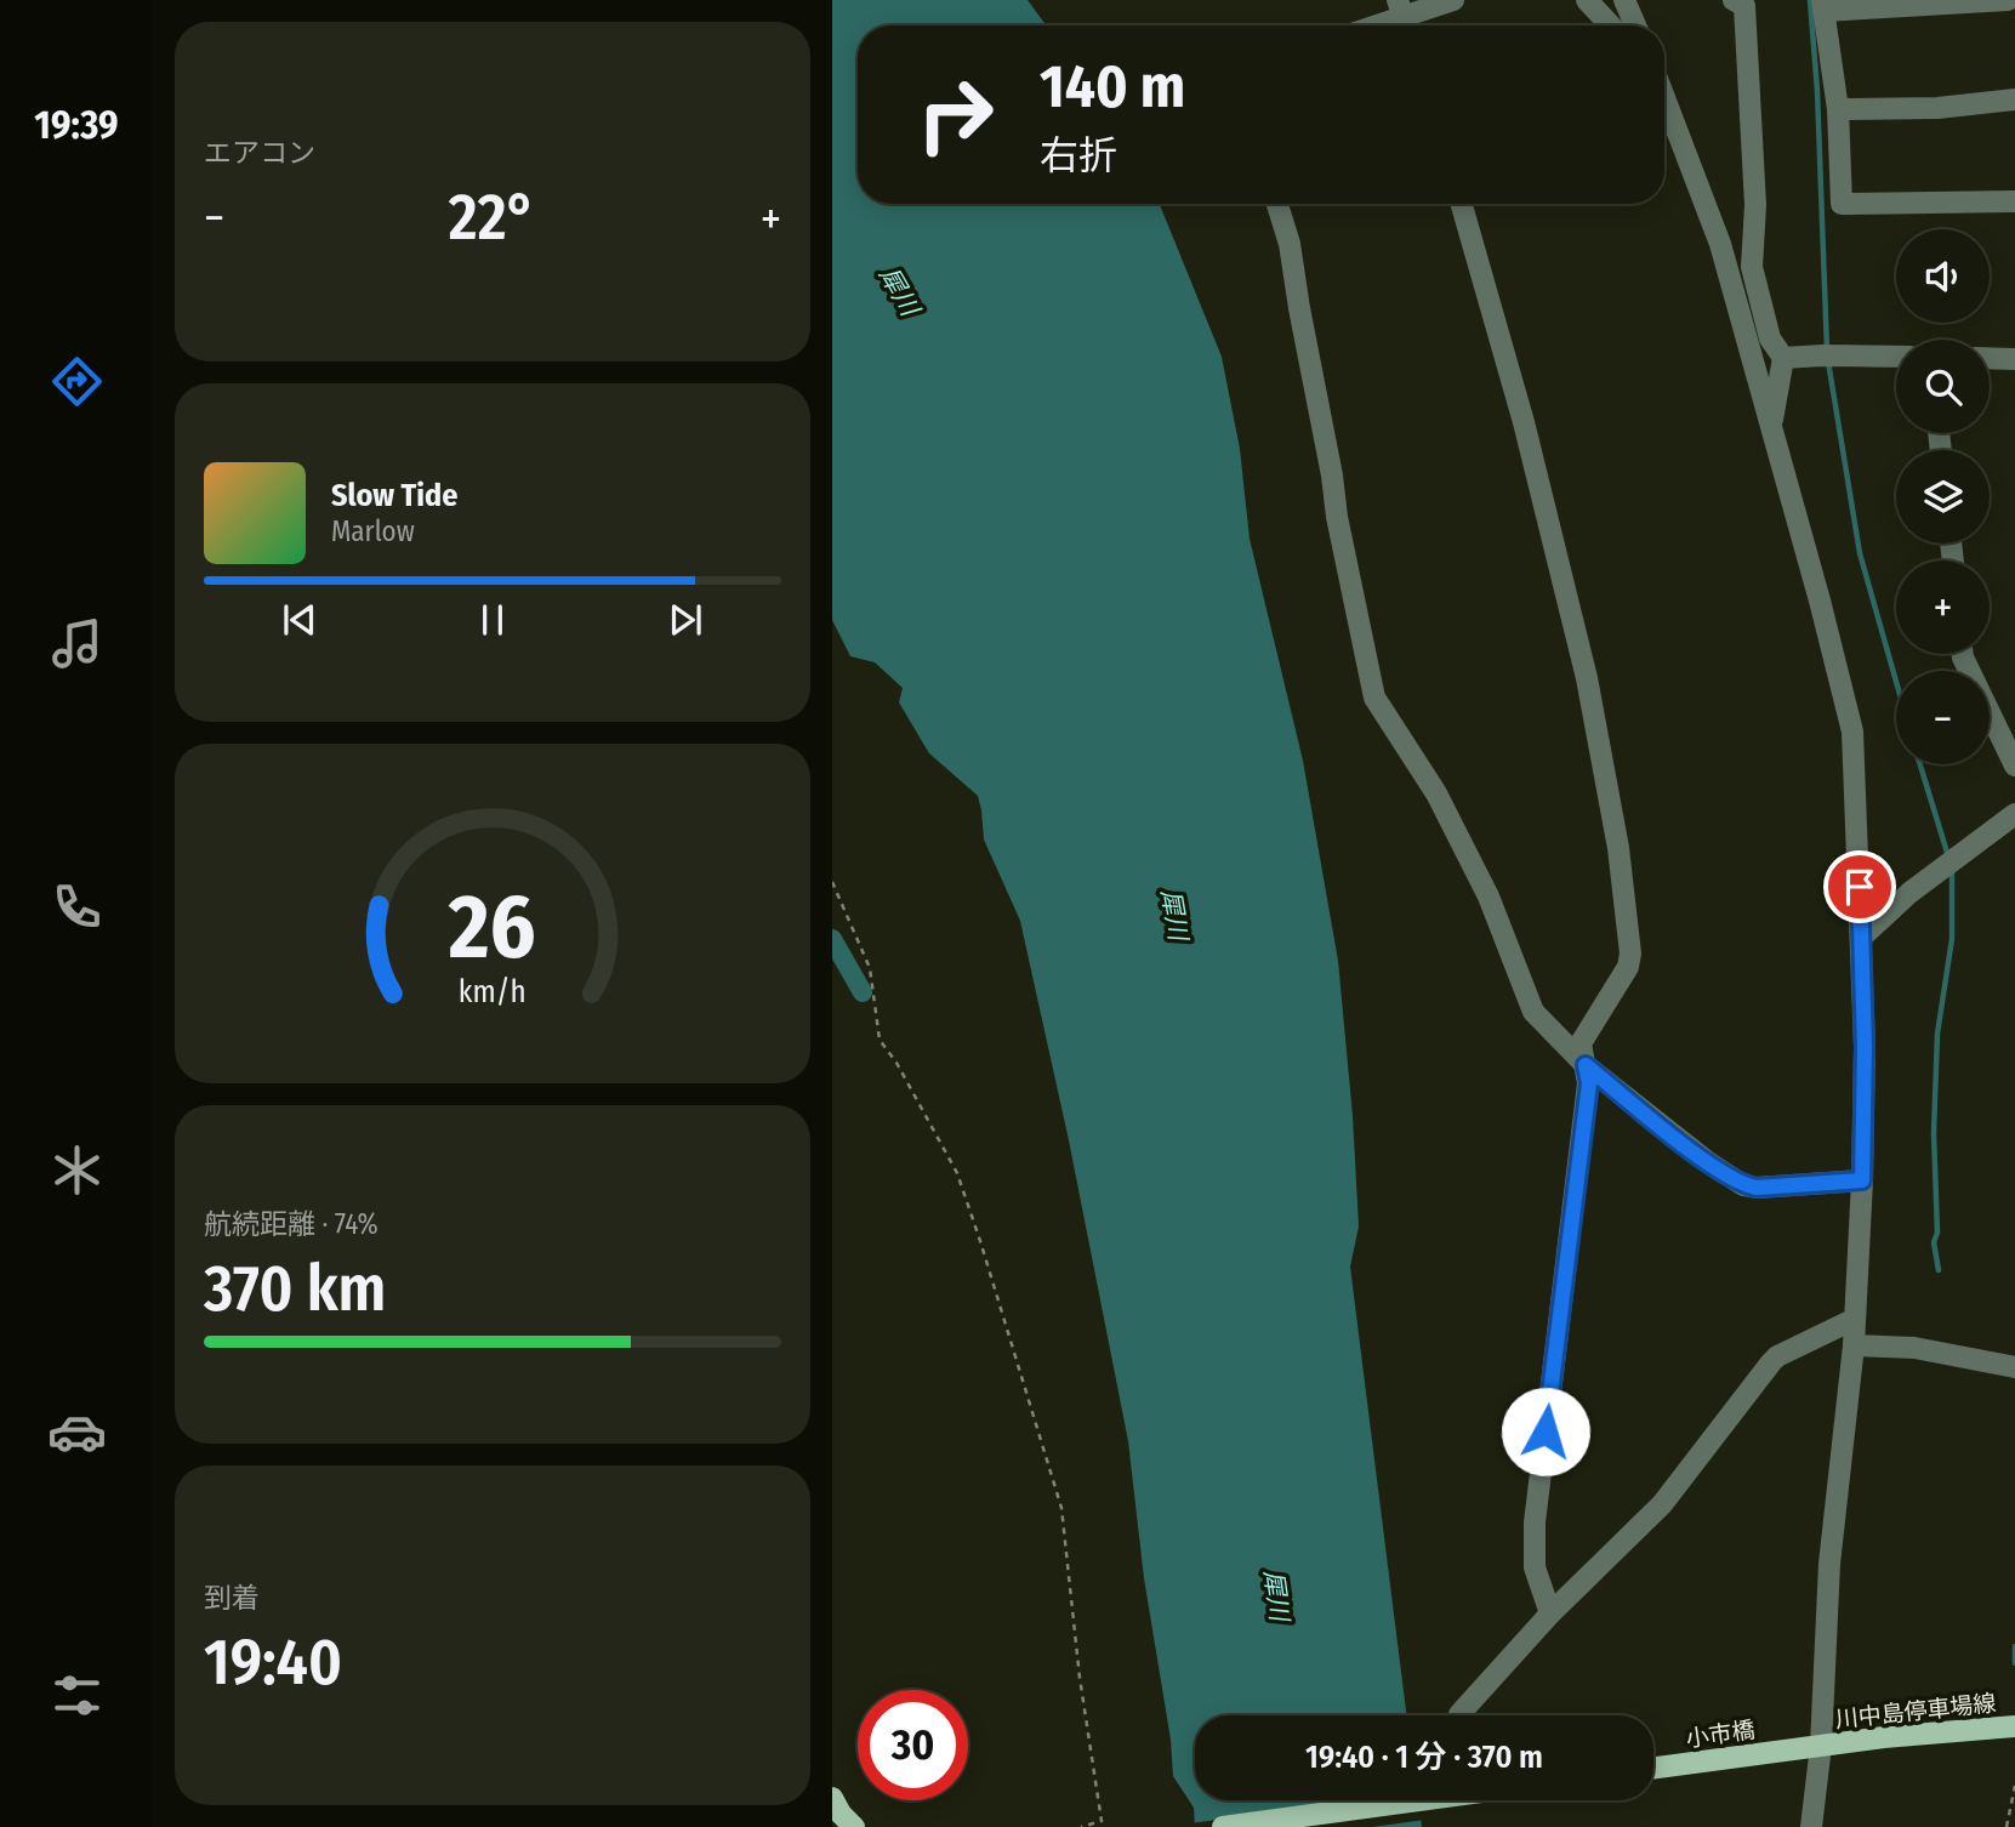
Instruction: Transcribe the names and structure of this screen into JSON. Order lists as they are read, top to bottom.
{
  "streets": {
    "main road": ["川中島停車場線", "小市橋"]
  },
  "crossings": [
    ["川中島停車場線", "小市橋"]
  ],
  "water": ["犀川"],
  "page": {
    "tabs": "19:39",
    "tile": [
      "エアコン",
      ["航続距離 · 74%", "370 km"],
      ["到着", "19:40"]
    ],
    "turn": ["140 m", "右折"],
    "heat": ["−", "22°", "+"],
    "map_buttons": ["+", "−"],
    "song": ["Slow Tide", "Marlow"],
    "limit": "30",
    "trip": "19:40 · 1 分 · 370 m",
    "gauge": ["26", "km/h"]
  }
}
